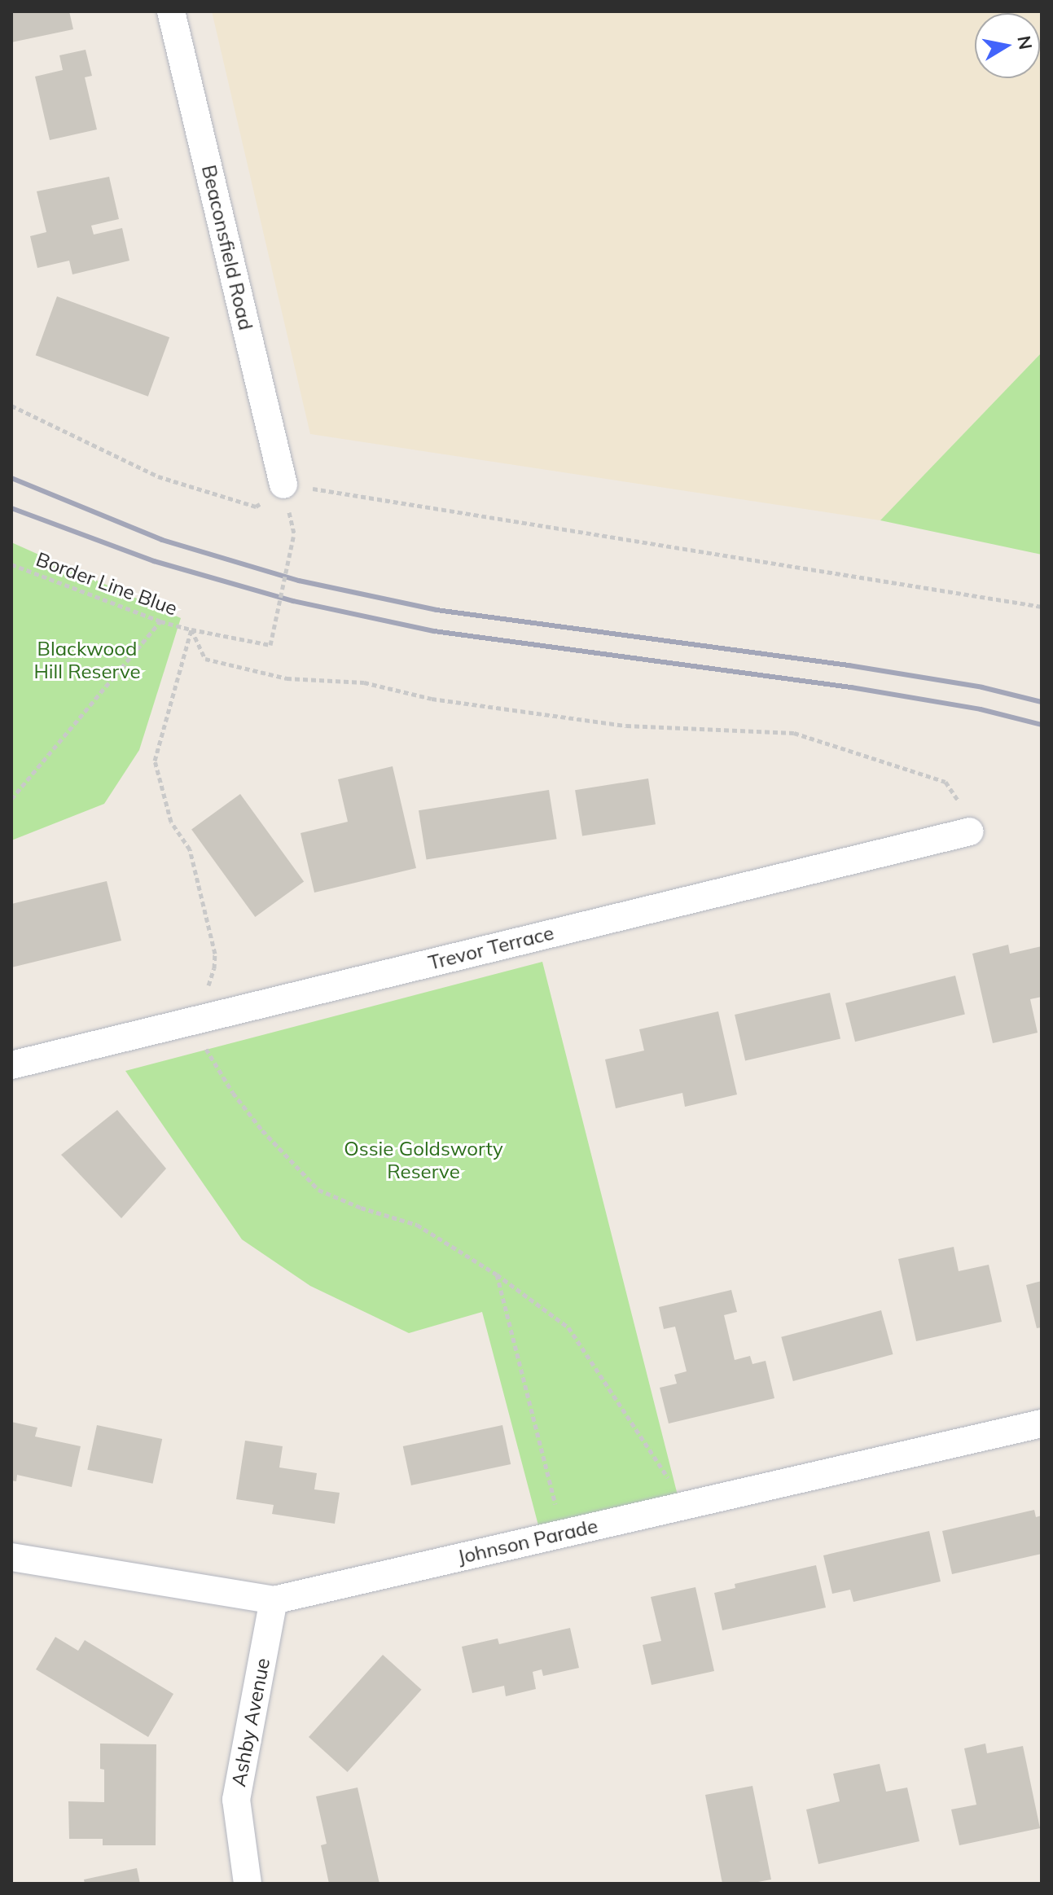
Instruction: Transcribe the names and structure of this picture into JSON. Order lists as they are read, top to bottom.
{
  "streets": {
    "street": [
      "Beaconsfield Road",
      "Trevor Terrace",
      "Johnson Parade",
      "Ashby Avenue"
    ],
    "path": ["Border Line Blue"]
  },
  "crossings": [
    ["Johnson Parade", "Ashby Avenue"]
  ],
  "parks": ["Blackwood Hill Reserve", "Ossie Goldsworty Reserve"],
  "north": "right"
}
